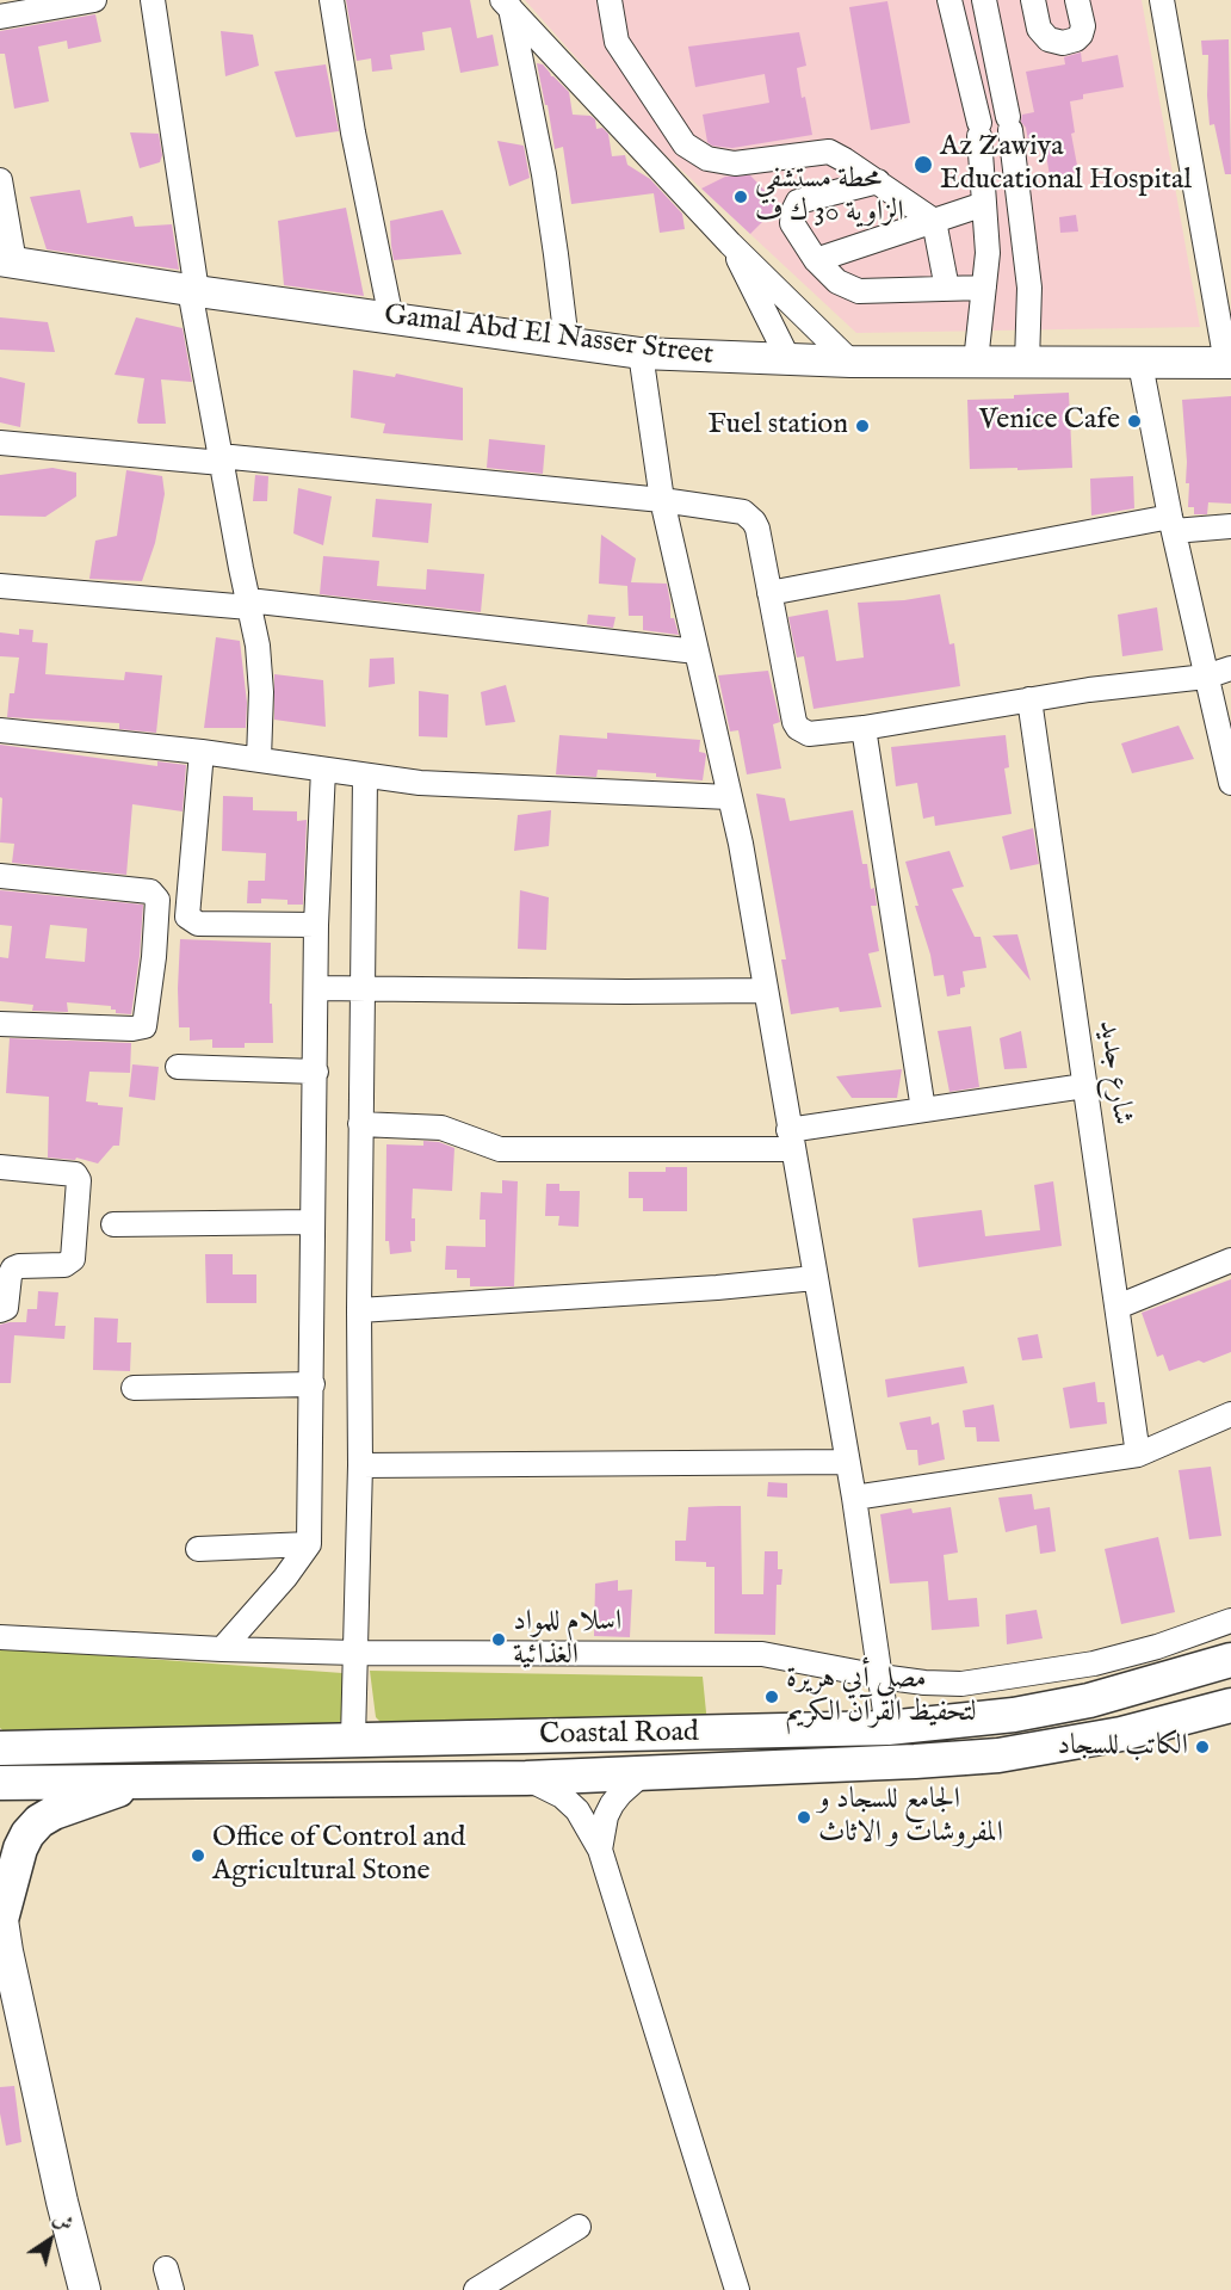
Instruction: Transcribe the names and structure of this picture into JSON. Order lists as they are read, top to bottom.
{
  "streets": {
    "highway": ["Coastal Road"],
    "main road": ["Gamal Abd El Nasser Street"],
    "street": ["شارع جديد"]
  },
  "places": [
    "Az Zawiya Educational Hospital",
    "محطة مستشفي الزاوية 30 ك ف",
    "Venice Cafe",
    "Fuel station",
    "اسلام للمواد الغذائية",
    "مصلى أبي هريرة لتحفيظ القرآن الكريم",
    "الكاتب للسجاد",
    "الجامع للسجاد و المفروشات و الاثاث",
    "Office of Control and Agricultural Stone"
  ],
  "north": "top right"
}
